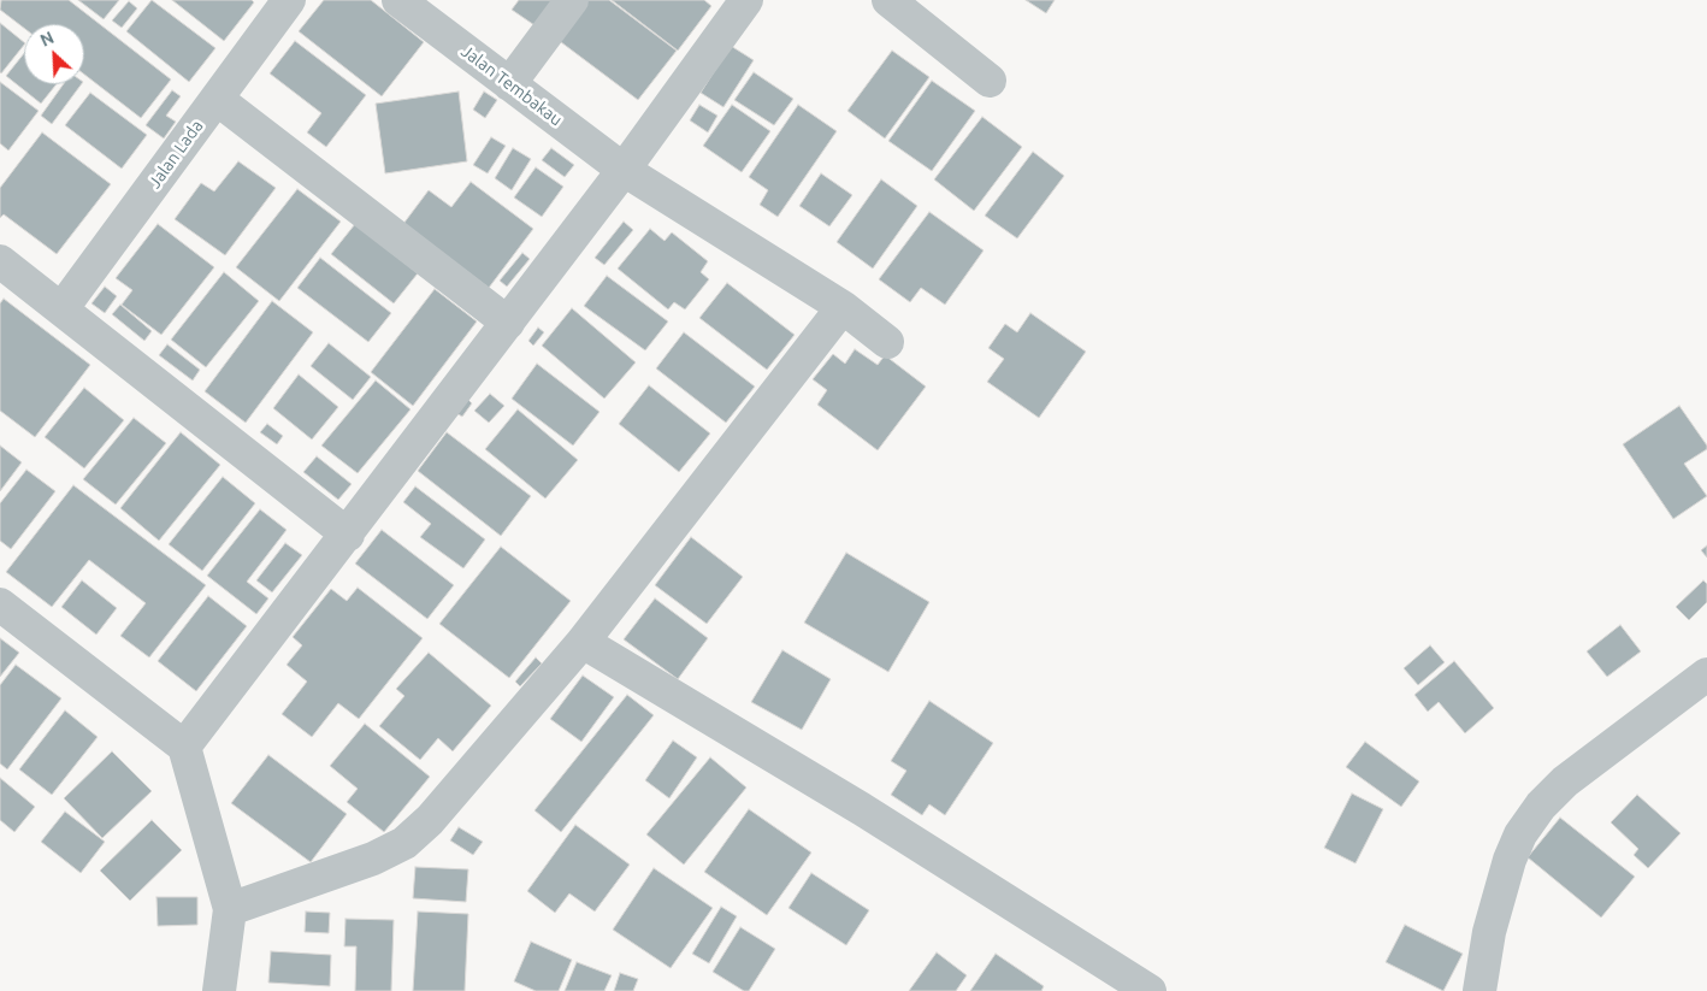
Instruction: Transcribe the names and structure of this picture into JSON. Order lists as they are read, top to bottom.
{
  "streets": {
    "street": ["Jalan Tembakau", "Jalan Lada"]
  },
  "north": "top left"
}
